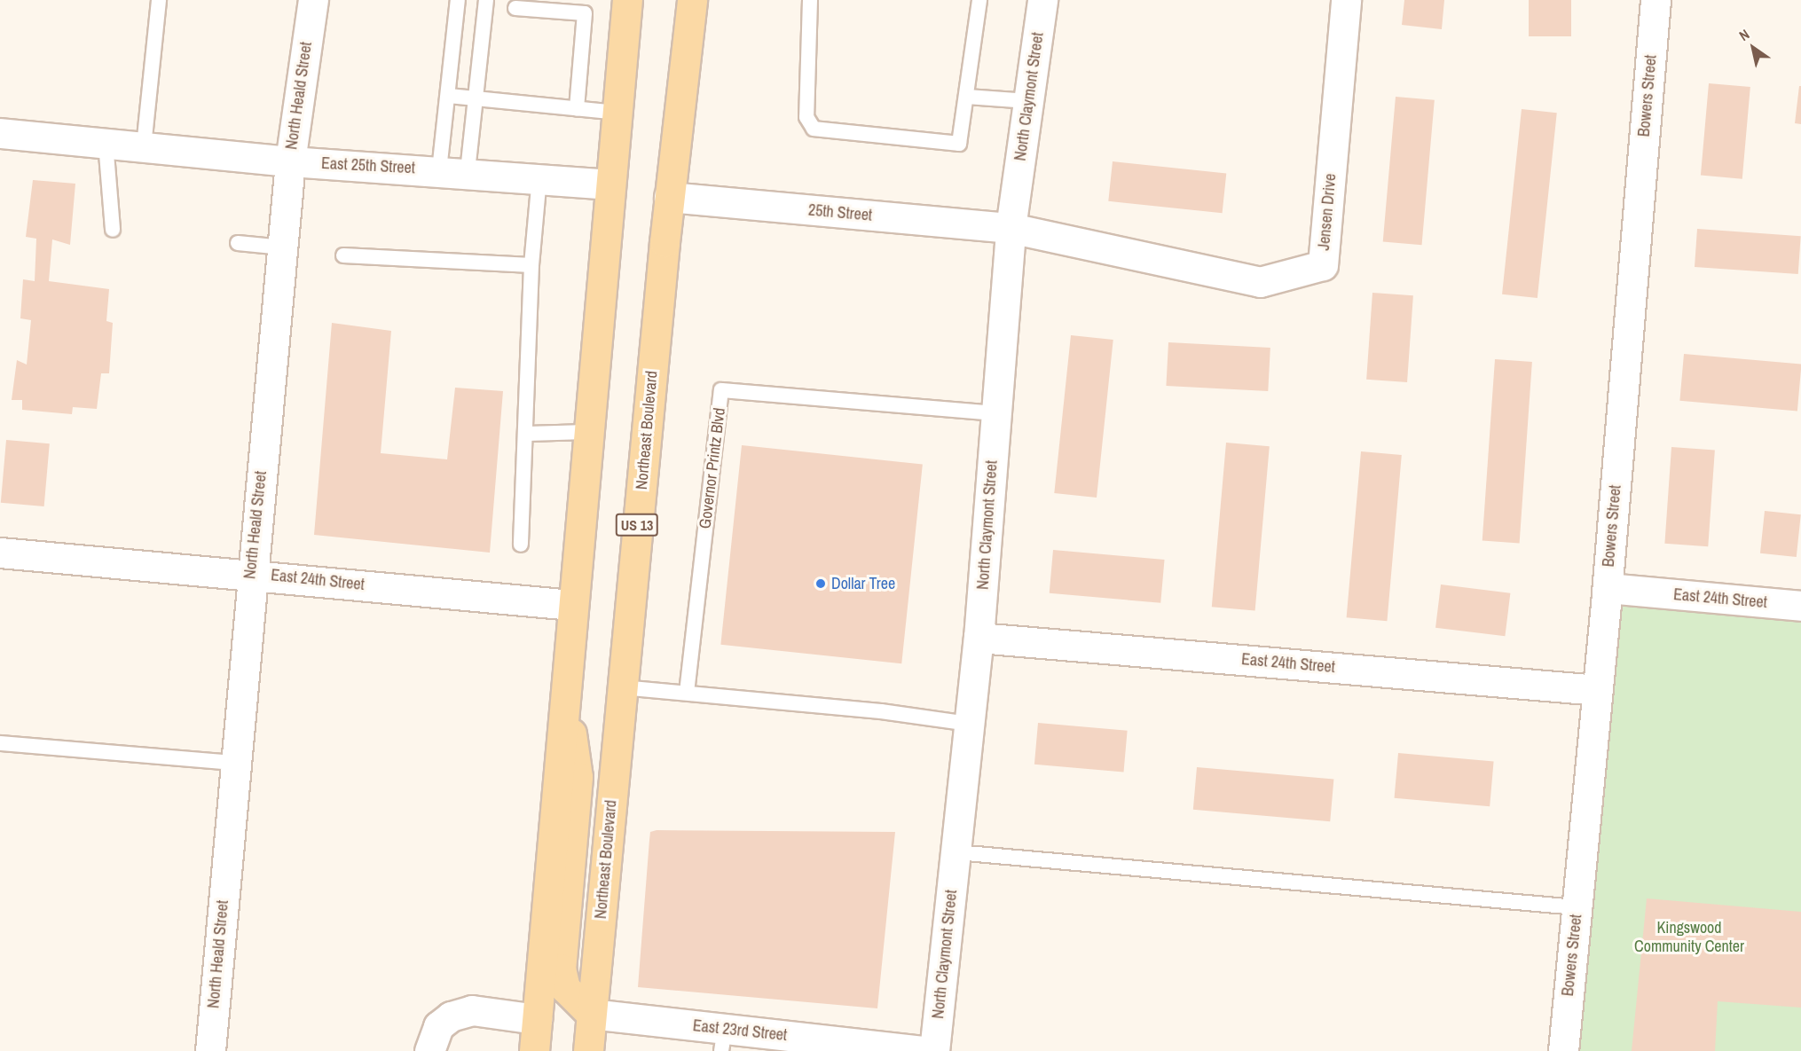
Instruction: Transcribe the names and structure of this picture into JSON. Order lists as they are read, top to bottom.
{
  "streets": {
    "main road": ["Northeast Boulevard", "US 13"],
    "street": [
      "North Heald Street",
      "Bowers Street",
      "North Claymont Street",
      "East 25th Street",
      "Jensen Drive",
      "25th Street",
      "East 24th Street",
      "East 23rd Street"
    ],
    "lane": ["Governor Printz Blvd"]
  },
  "crossings": [
    ["North Heald Street", "East 25th Street"],
    ["North Heald Street", "East 24th Street"],
    ["Bowers Street", "East 24th Street"],
    ["North Claymont Street", "Jensen Drive"],
    ["North Claymont Street", "25th Street"],
    ["North Claymont Street", "Governor Printz Blvd"],
    ["North Claymont Street", "East 24th Street"],
    ["Jensen Drive", "25th Street"],
    ["25th Street", "Northeast Boulevard"],
    ["Northeast Boulevard", "East 23rd Street"]
  ],
  "parks": ["Kingswood Community Center"],
  "places": ["Dollar Tree"],
  "north": "top left"
}
